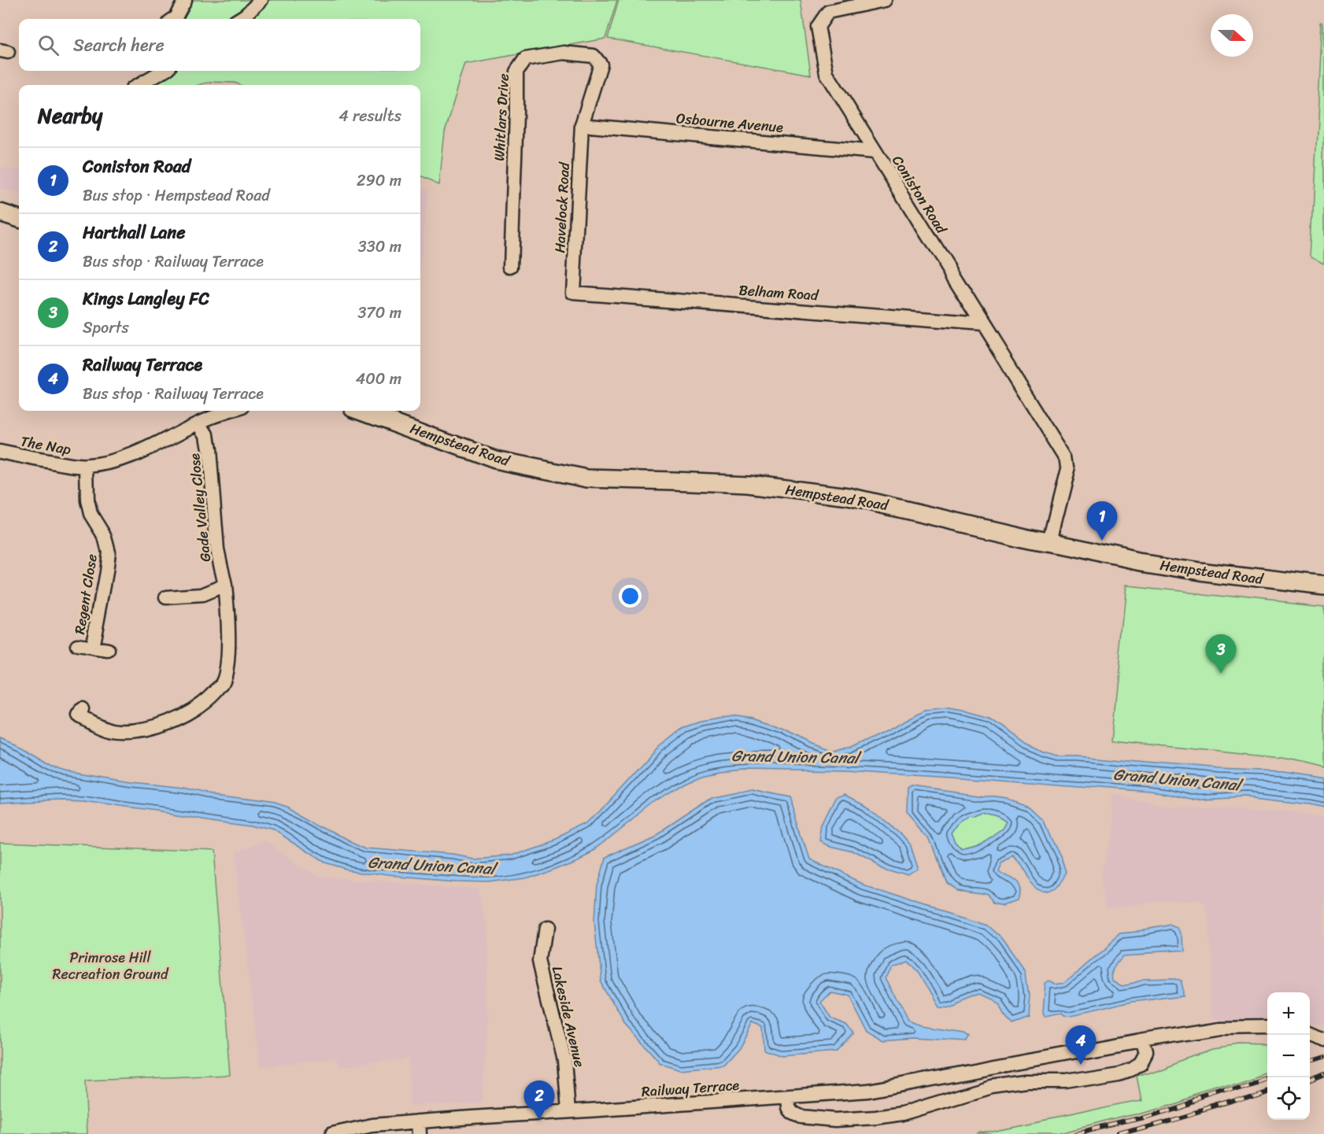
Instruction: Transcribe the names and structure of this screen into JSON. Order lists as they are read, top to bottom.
{
  "streets": {
    "main road": ["Hempstead Road"],
    "street": [
      "Whitlars Drive",
      "Osbourne Avenue",
      "Coniston Road",
      "Havelock Road",
      "Belham Road",
      "The Nap",
      "Gade Valley Close",
      "Regent Close",
      "Lakeside Avenue",
      "Railway Terrace"
    ]
  },
  "crossings": [
    ["Whitlars Drive", "Osbourne Avenue"],
    ["Whitlars Drive", "Havelock Road"],
    ["Osbourne Avenue", "Coniston Road"],
    ["Osbourne Avenue", "Havelock Road"],
    ["Coniston Road", "Belham Road"],
    ["Coniston Road", "Hempstead Road"],
    ["Havelock Road", "Belham Road"],
    ["The Nap", "Gade Valley Close"],
    ["The Nap", "Regent Close"],
    ["Lakeside Avenue", "Railway Terrace"]
  ],
  "water": ["Grand Union Canal"],
  "parks": ["Primrose Hill Recreation Ground"],
  "north": "right",
  "page": {
    "search": "Search here",
    "heading": ["Nearby", "4 results"],
    "list": [
      {
        "mark": "1",
        "name": "Coniston Road",
        "note": "Bus stop · Hempstead Road",
        "value": "290 m"
      },
      {
        "mark": "2",
        "name": "Harthall Lane",
        "note": "Bus stop · Railway Terrace",
        "value": "330 m"
      },
      {
        "mark": "3",
        "name": "Kings Langley FC",
        "note": "Sports",
        "value": "370 m"
      },
      {
        "mark": "4",
        "name": "Railway Terrace",
        "note": "Bus stop · Railway Terrace",
        "value": "400 m"
      }
    ],
    "pins": [
      "1",
      "3",
      "4",
      "2"
    ],
    "map_buttons": ["+", "−"]
  }
}
